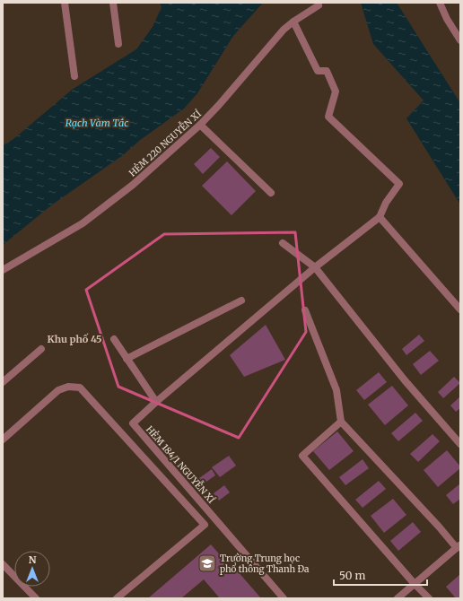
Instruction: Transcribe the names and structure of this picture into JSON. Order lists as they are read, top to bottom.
{
  "streets": {
    "street": ["HẺM 220 NGUYỄN XÍ", "HẺM 184/1 NGUYỄN XÍ"]
  },
  "districts": ["Khu phố 45"],
  "water": ["Rạch Vàm Tắc"],
  "places": {
    "school or university": ["Trường Trung học phổ thông Thanh Đa"]
  },
  "scale_bar": "50 m",
  "north": "top"
}
